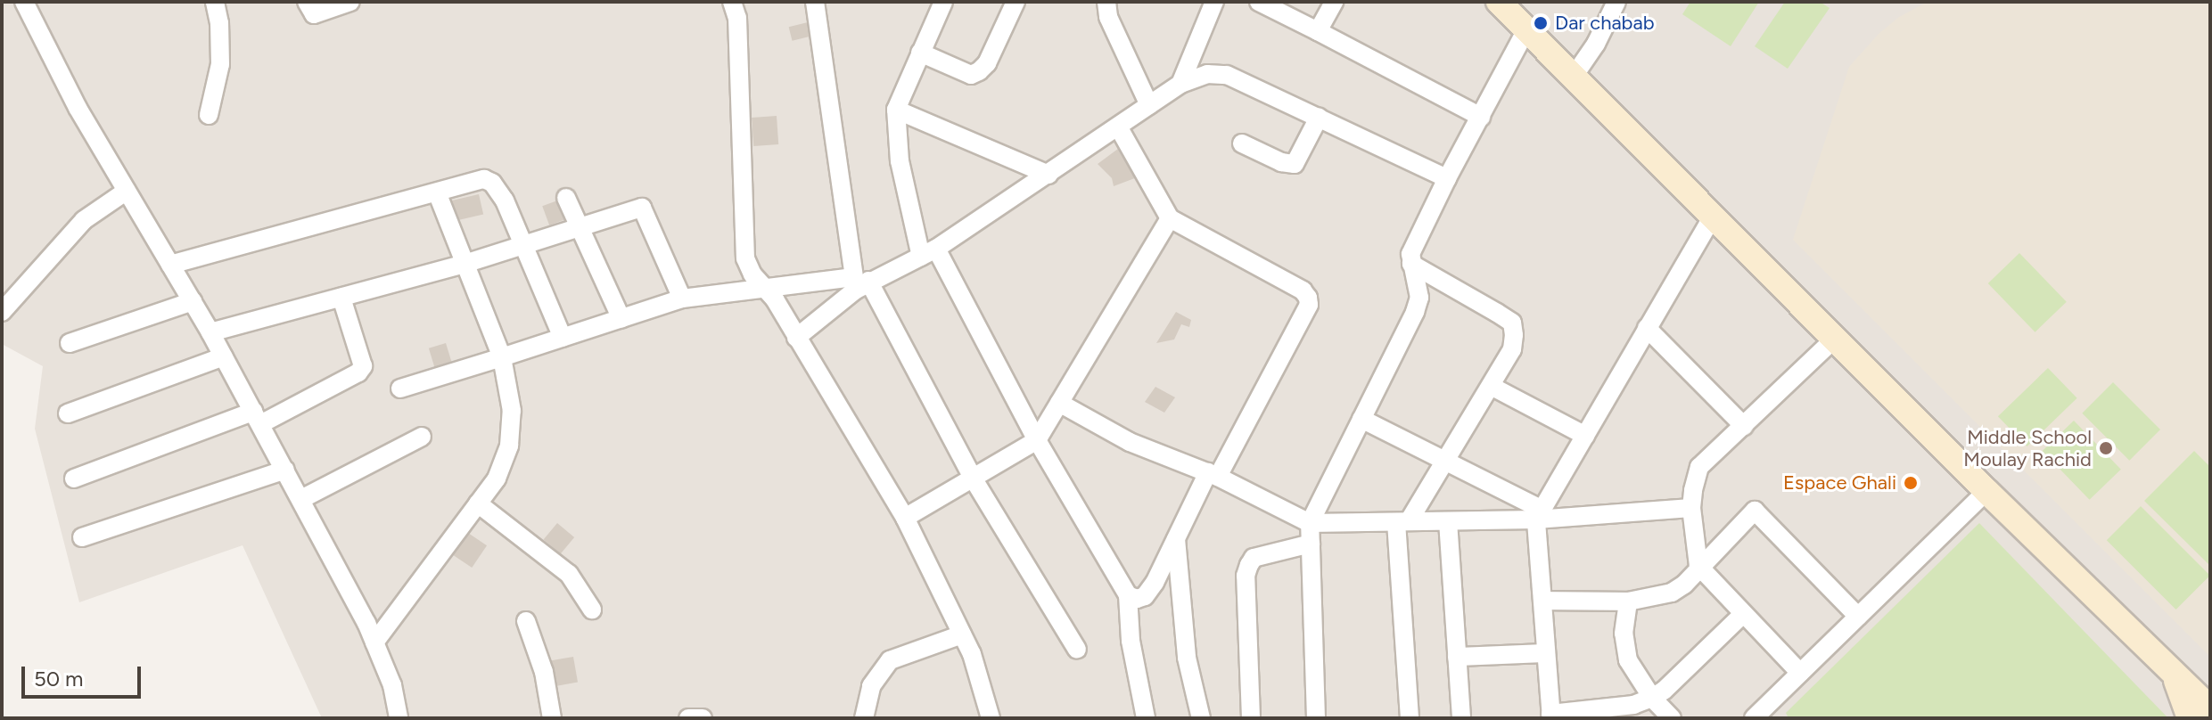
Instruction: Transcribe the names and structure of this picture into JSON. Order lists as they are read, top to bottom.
{
  "places": ["Dar chabab", "Middle School Moulay Rachid", "Espace Ghali"],
  "scale_bar": "50 m"
}
